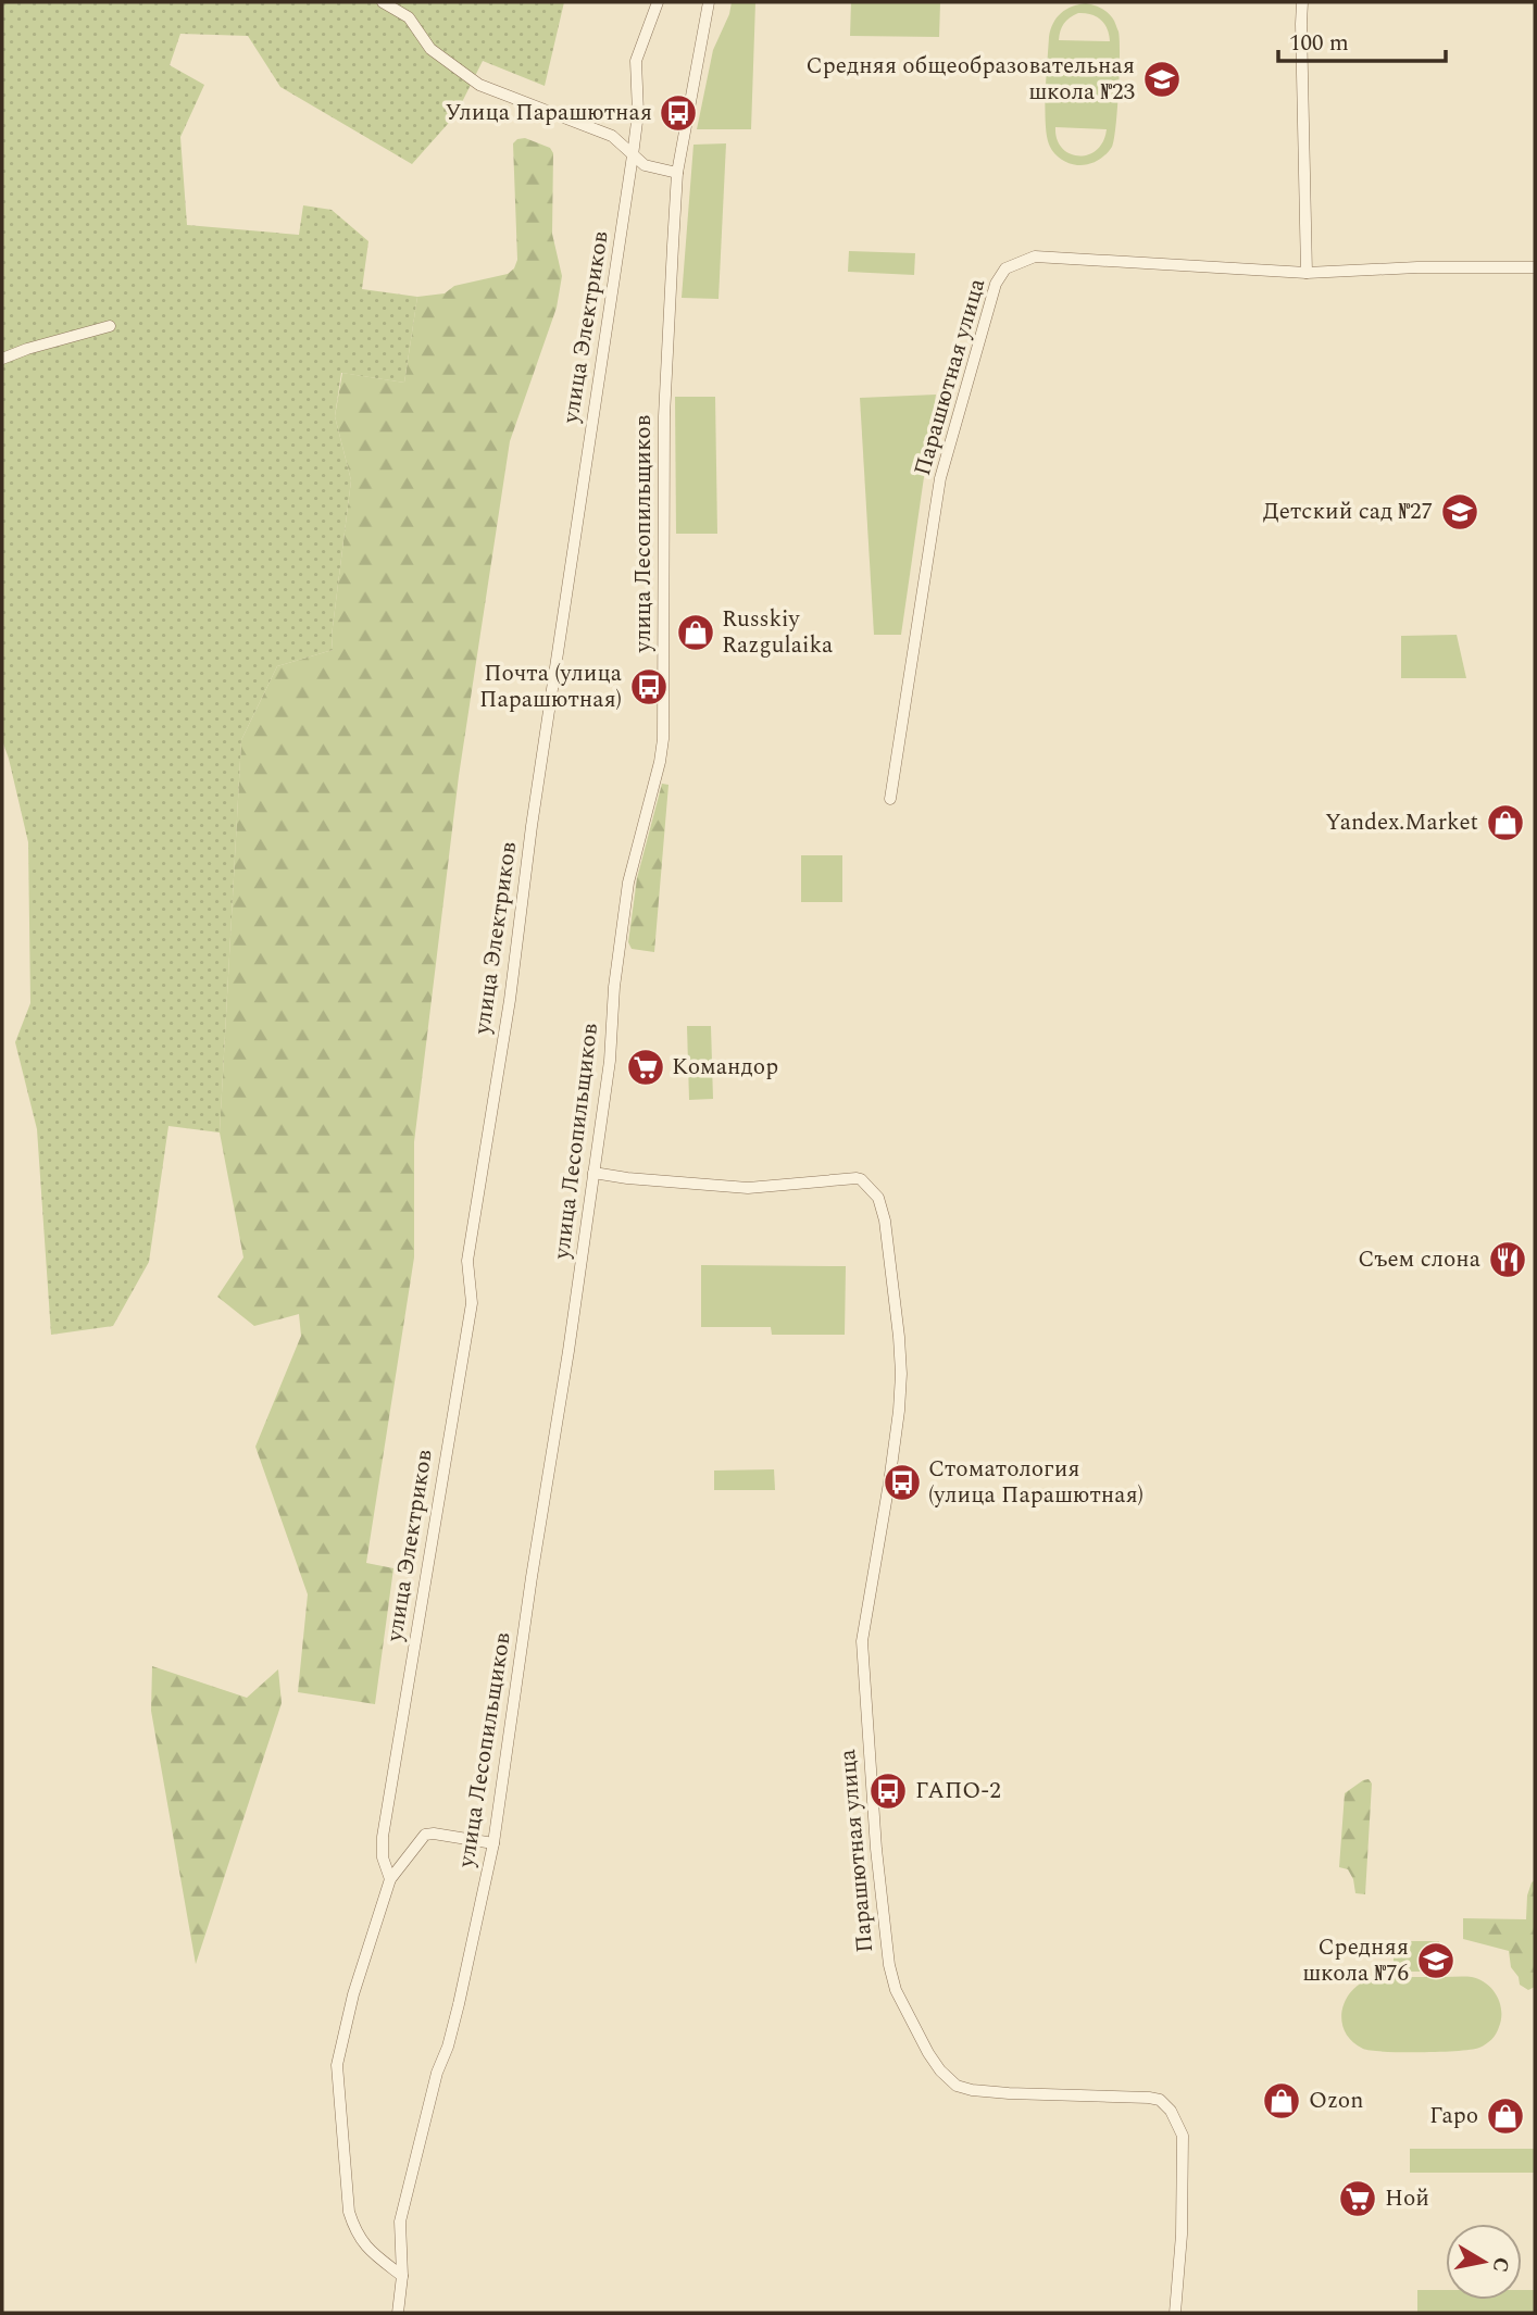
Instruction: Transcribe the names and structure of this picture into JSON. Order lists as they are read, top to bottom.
{
  "streets": {
    "street": ["улица Электриков", "Парашютная улица", "улица Лесопильщиков"]
  },
  "crossings": [
    ["Парашютная улица", "улица Лесопильщиков"]
  ],
  "places": {
    "school or university": ["Средняя общеобразовательная школа №23", "Детский сад №27", "Средняя школа №76"],
    "bus stop": [
      "Улица Парашютная",
      "Почта (улица Парашютная)",
      "Стоматология (улица Парашютная)",
      "ГАПО-2"
    ],
    "shop": [
      "Russkiy Razgulaika",
      "Yandex.Market",
      "Ozon",
      "Гаро"
    ],
    "supermarket": ["Командор", "Ной"],
    "restaurant": ["Съем слона"]
  },
  "scale_bar": "100 m",
  "north": "right"
}
